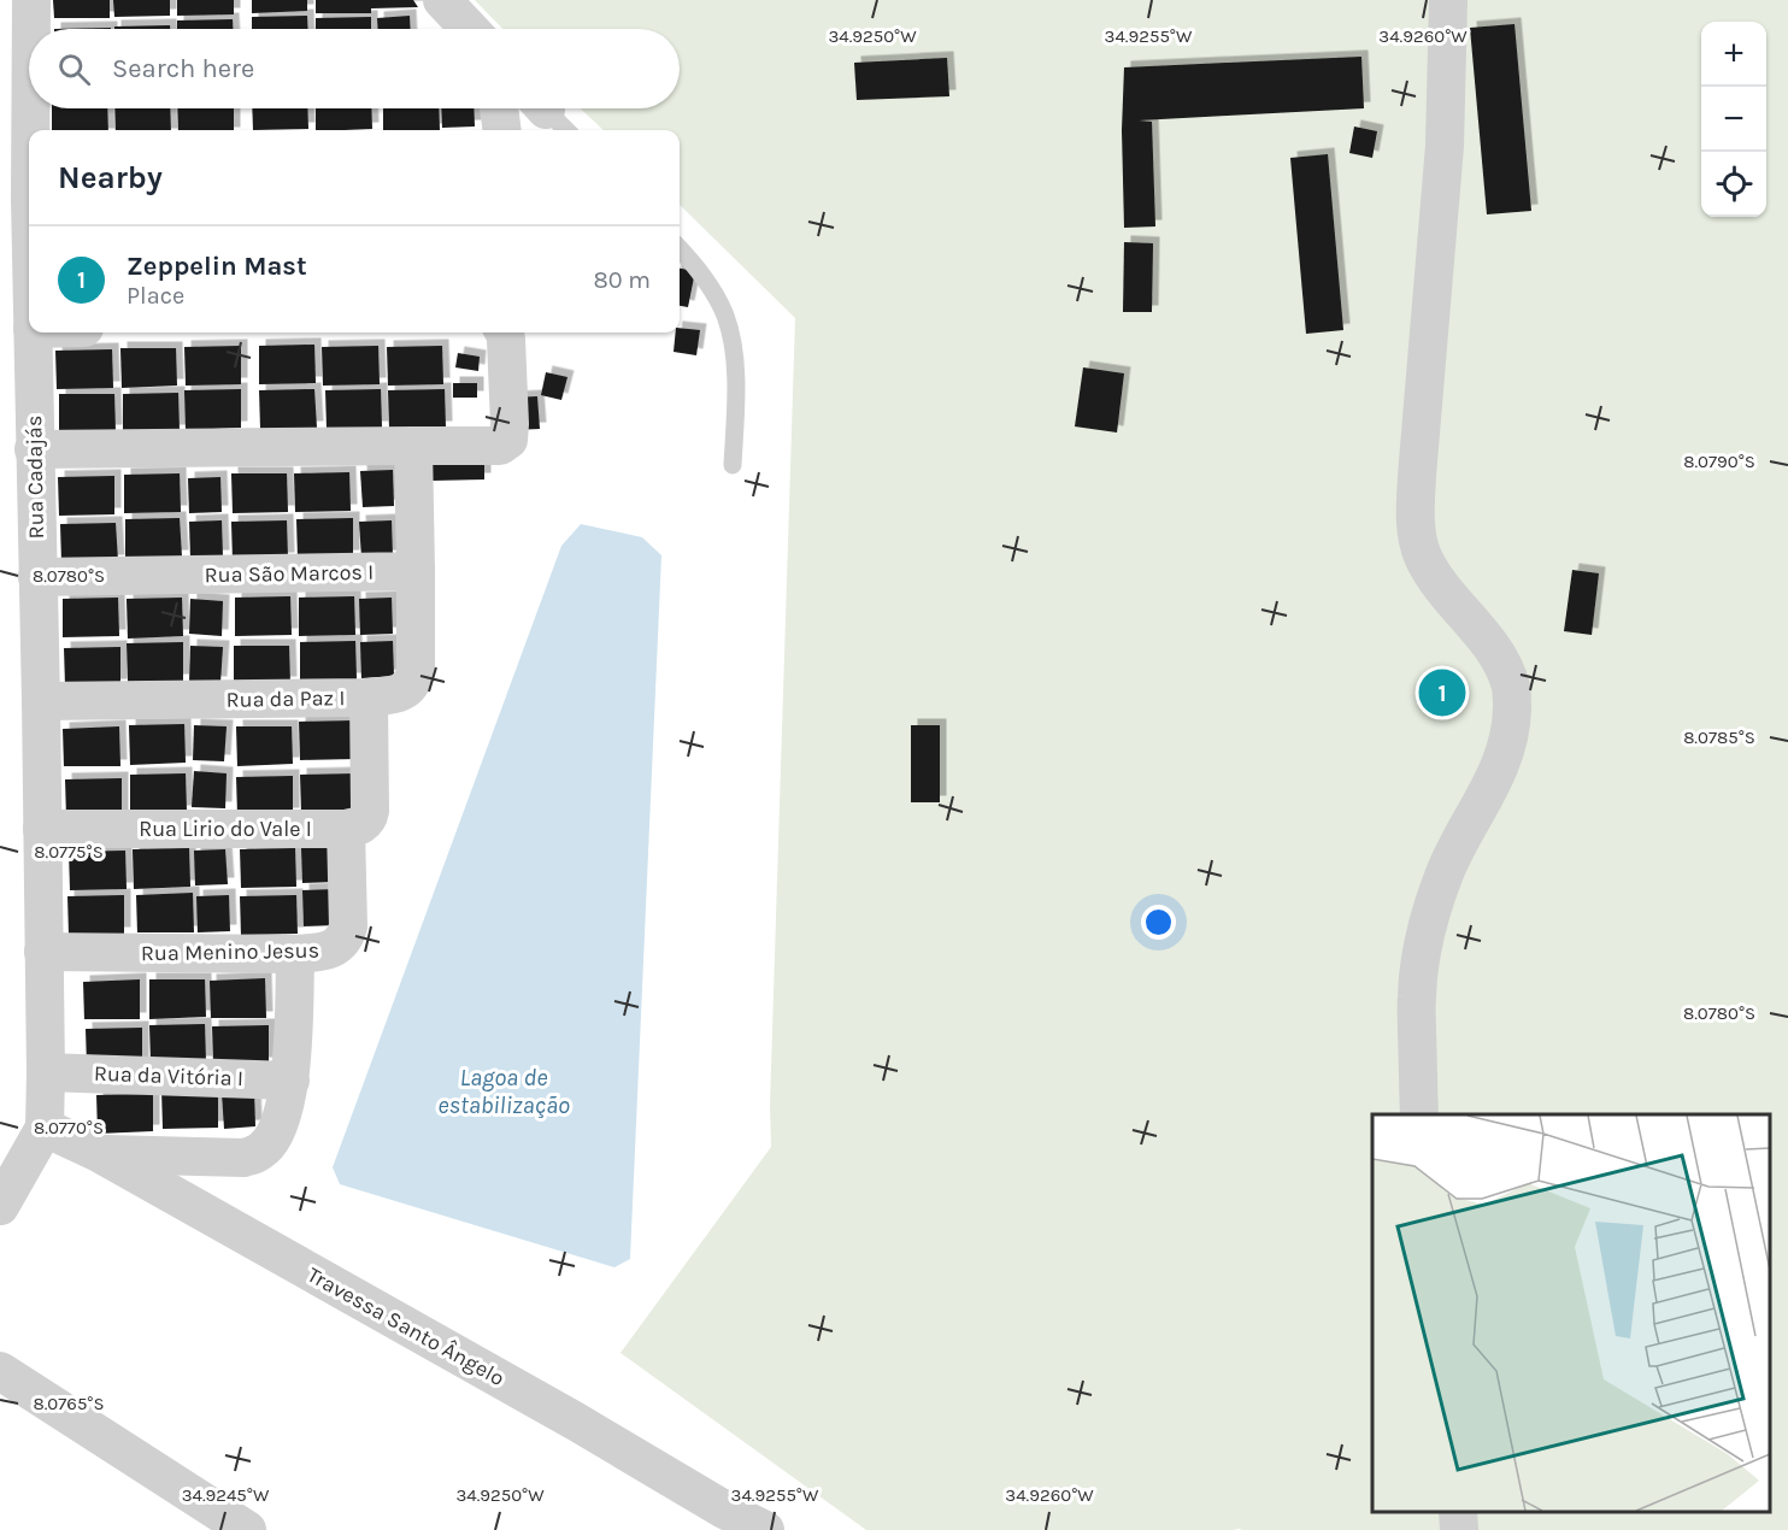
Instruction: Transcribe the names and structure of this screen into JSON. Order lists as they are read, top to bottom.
{
  "streets": {
    "street": [
      "Rua Cadajás",
      "Rua São Marcos I",
      "Rua da Paz I",
      "Rua Lirio do Vale I",
      "Rua Menino Jesus",
      "Rua da Vitória I",
      "Travessa Santo Ângelo"
    ]
  },
  "crossings": [
    ["Rua Cadajás", "Rua São Marcos I"],
    ["Rua Cadajás", "Rua da Paz I"],
    ["Rua Cadajás", "Rua Lirio do Vale I"],
    ["Rua Cadajás", "Rua Menino Jesus"],
    ["Rua Cadajás", "Rua da Vitória I"],
    ["Rua Cadajás", "Travessa Santo Ângelo"],
    ["Rua São Marcos I", "Rua da Paz I"],
    ["Rua da Paz I", "Rua Menino Jesus"],
    ["Rua Lirio do Vale I", "Rua Menino Jesus"]
  ],
  "water": ["Lagoa de estabilização"],
  "page": {
    "map_buttons": ["+", "−"],
    "search": "Search here",
    "heading": "Nearby",
    "list": [
      {
        "mark": "1",
        "name": "Zeppelin Mast",
        "note": "Place",
        "value": "80 m"
      }
    ],
    "pins": "1"
  },
  "coordinates": [
    "34.9250°W",
    "34.9255°W",
    "34.9260°W",
    "8.0790°S",
    "8.0780°S",
    "8.0785°S",
    "8.0775°S",
    "8.0770°S",
    "8.0765°S",
    "34.9245°W"
  ]
}
